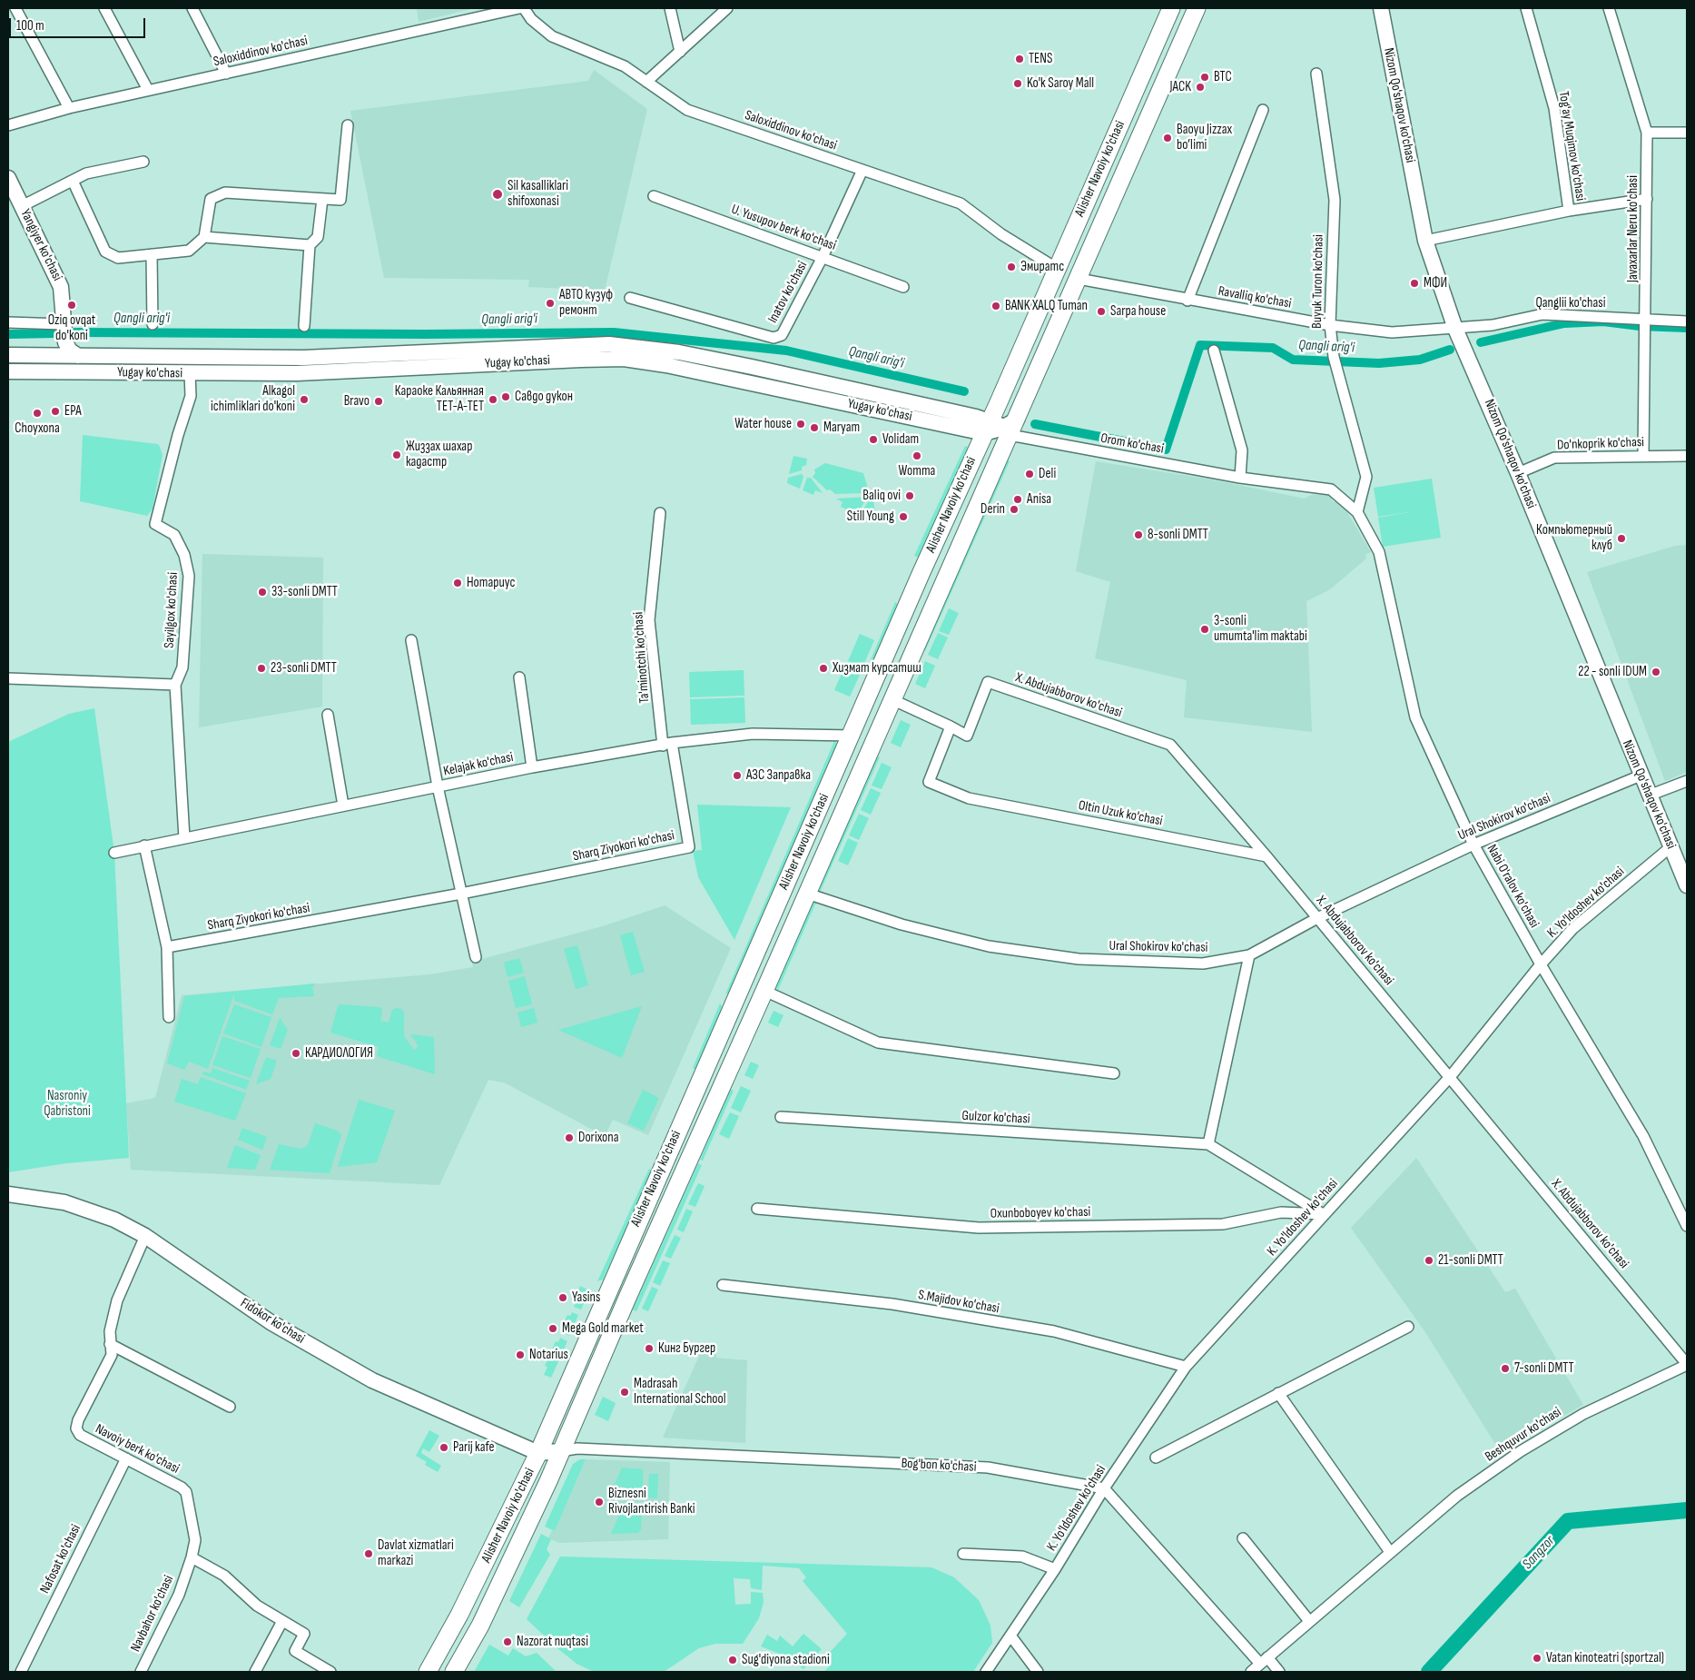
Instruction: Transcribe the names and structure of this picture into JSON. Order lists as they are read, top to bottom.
{
  "streets": {
    "main road": [
      "Nizom Qo'shaqov ko'chasi",
      "Alisher Navoiy ko'chasi",
      "Yangiyer ko'chasi",
      "Yugay ko'chasi",
      "Fidokor ko'chasi",
      "Bog'bon ko'chasi"
    ],
    "street": [
      "Saloxiddinov ko'chasi",
      "Tog'ay Muqimov ko'chasi",
      "U. Yusupov berk ko'chasi",
      "Javaxarlar Neru ko'chasi",
      "Buyuk Turon ko'chasi",
      "Inatov ko'chasi",
      "Ravalliq ko'chasi",
      "Qanglii ko'chasi",
      "Orom ko'chasi",
      "Do'nkoprik ko'chasi",
      "Sayilgox ko'chasi",
      "Ta'minotchi ko'chasi",
      "X. Abdujabborov ko'chasi",
      "Kelajak ko'chasi",
      "Oltin Uzuk ko'chasi",
      "Ural Shokirov ko'chasi",
      "Sharq Ziyokori ko'chasi",
      "Nabi O'ralov ko'chasi",
      "K. Yo'ldoshev ko'chasi",
      "Gulzor ko'chasi",
      "Oxunboboyev ko'chasi",
      "S.Majidov ko'chasi",
      "Beshquvur ko'chasi",
      "Navoiy berk ko'chasi",
      "Nafosat ko'chasi",
      "Navbahor ko'chasi"
    ]
  },
  "crossings": [
    ["Saloxiddinov ko'chasi", "Alisher Navoiy ko'chasi"],
    ["Saloxiddinov ko'chasi", "Inatov ko'chasi"],
    ["Nizom Qo'shaqov ko'chasi", "Tog'ay Muqimov ko'chasi"],
    ["Nizom Qo'shaqov ko'chasi", "Ravalliq ko'chasi"],
    ["Nizom Qo'shaqov ko'chasi", "Qanglii ko'chasi"],
    ["Nizom Qo'shaqov ko'chasi", "Do'nkoprik ko'chasi"],
    ["Nizom Qo'shaqov ko'chasi", "Ural Shokirov ko'chasi"],
    ["Nizom Qo'shaqov ko'chasi", "K. Yo'ldoshev ko'chasi"],
    ["Tog'ay Muqimov ko'chasi", "Javaxarlar Neru ko'chasi"],
    ["Alisher Navoiy ko'chasi", "Ravalliq ko'chasi"],
    ["Alisher Navoiy ko'chasi", "Yugay ko'chasi"],
    ["Alisher Navoiy ko'chasi", "Orom ko'chasi"],
    ["Alisher Navoiy ko'chasi", "Kelajak ko'chasi"],
    ["Alisher Navoiy ko'chasi", "Ural Shokirov ko'chasi"],
    ["Alisher Navoiy ko'chasi", "Fidokor ko'chasi"],
    ["Alisher Navoiy ko'chasi", "Bog'bon ko'chasi"],
    ["U. Yusupov berk ko'chasi", "Inatov ko'chasi"],
    ["Javaxarlar Neru ko'chasi", "Qanglii ko'chasi"],
    ["Javaxarlar Neru ko'chasi", "Do'nkoprik ko'chasi"],
    ["Buyuk Turon ko'chasi", "Ravalliq ko'chasi"],
    ["Buyuk Turon ko'chasi", "Orom ko'chasi"],
    ["Buyuk Turon ko'chasi", "Nabi O'ralov ko'chasi"],
    ["Ravalliq ko'chasi", "Qanglii ko'chasi"],
    ["Yugay ko'chasi", "Orom ko'chasi"],
    ["Yugay ko'chasi", "Sayilgox ko'chasi"],
    ["Orom ko'chasi", "Nabi O'ralov ko'chasi"],
    ["Sayilgox ko'chasi", "Kelajak ko'chasi"],
    ["Ta'minotchi ko'chasi", "Kelajak ko'chasi"],
    ["Ta'minotchi ko'chasi", "Sharq Ziyokori ko'chasi"],
    ["X. Abdujabborov ko'chasi", "Oltin Uzuk ko'chasi"],
    ["X. Abdujabborov ko'chasi", "Ural Shokirov ko'chasi"],
    ["X. Abdujabborov ko'chasi", "K. Yo'ldoshev ko'chasi"],
    ["X. Abdujabborov ko'chasi", "Beshquvur ko'chasi"],
    ["Kelajak ko'chasi", "Sharq Ziyokori ko'chasi"],
    ["Ural Shokirov ko'chasi", "Nabi O'ralov ko'chasi"],
    ["Nabi O'ralov ko'chasi", "K. Yo'ldoshev ko'chasi"],
    ["K. Yo'ldoshev ko'chasi", "Gulzor ko'chasi"],
    ["K. Yo'ldoshev ko'chasi", "Oxunboboyev ko'chasi"],
    ["K. Yo'ldoshev ko'chasi", "S.Majidov ko'chasi"],
    ["K. Yo'ldoshev ko'chasi", "Bog'bon ko'chasi"],
    ["Gulzor ko'chasi", "Oxunboboyev ko'chasi"],
    ["Fidokor ko'chasi", "Bog'bon ko'chasi"],
    ["Navoiy berk ko'chasi", "Nafosat ko'chasi"],
    ["Navoiy berk ko'chasi", "Navbahor ko'chasi"]
  ],
  "water": ["Qangli arig'i", "Sangzor"],
  "parks": ["Nasroniy Qabristoni"],
  "places": [
    "TENS",
    "BTC",
    "Ko'k Saroy Mall",
    "JACK",
    "Baoyu Jizzax bo’limi",
    "Sil kasalliklari shifoxonasi",
    "Эмиратс",
    "МФИ",
    "АВТО кузуф ремонт",
    "Oziq ovqat do'koni",
    "BANK XALQ Tuman",
    "Sarpa house",
    "Cавдо дукон",
    "Alkagol ichimliklari do'koni",
    "Караоке Кальянная ТЕТ-А-ТЕТ",
    "Bravo",
    "EPA",
    "Choyxona",
    "Water house",
    "Maryam",
    "Volidam",
    "Жиззах шахар кадастр",
    "Womma",
    "Deli",
    "Baliq ovi",
    "Anisa",
    "Derin",
    "Still Young",
    "8-sonli DMTT",
    "Компьютерный клуб",
    "Нотариус",
    "33-sonli DMTT",
    "3-sonli umumta'lim maktabi",
    "23-sonli DMTT",
    "Хизмат курсатиш",
    "22 - sonli IDUM",
    "АЗС Заправка",
    "КАРДИОЛОГИЯ",
    "Dorixona",
    "21-sonli DMTT",
    "Yasins",
    "Mega Gold market",
    "Кинг Бургер",
    "Notarius",
    "7-sonli DMTT",
    "Madrasah International School",
    "Parij kafe",
    "Biznesni Rivojlantirish Banki",
    "Davlat xizmatlari markazi",
    "Nazorat nuqtasi",
    "Vatan kinoteatri (sportzal)",
    "Sug'diyona stadioni"
  ],
  "scale_bar": "100 m"
}
